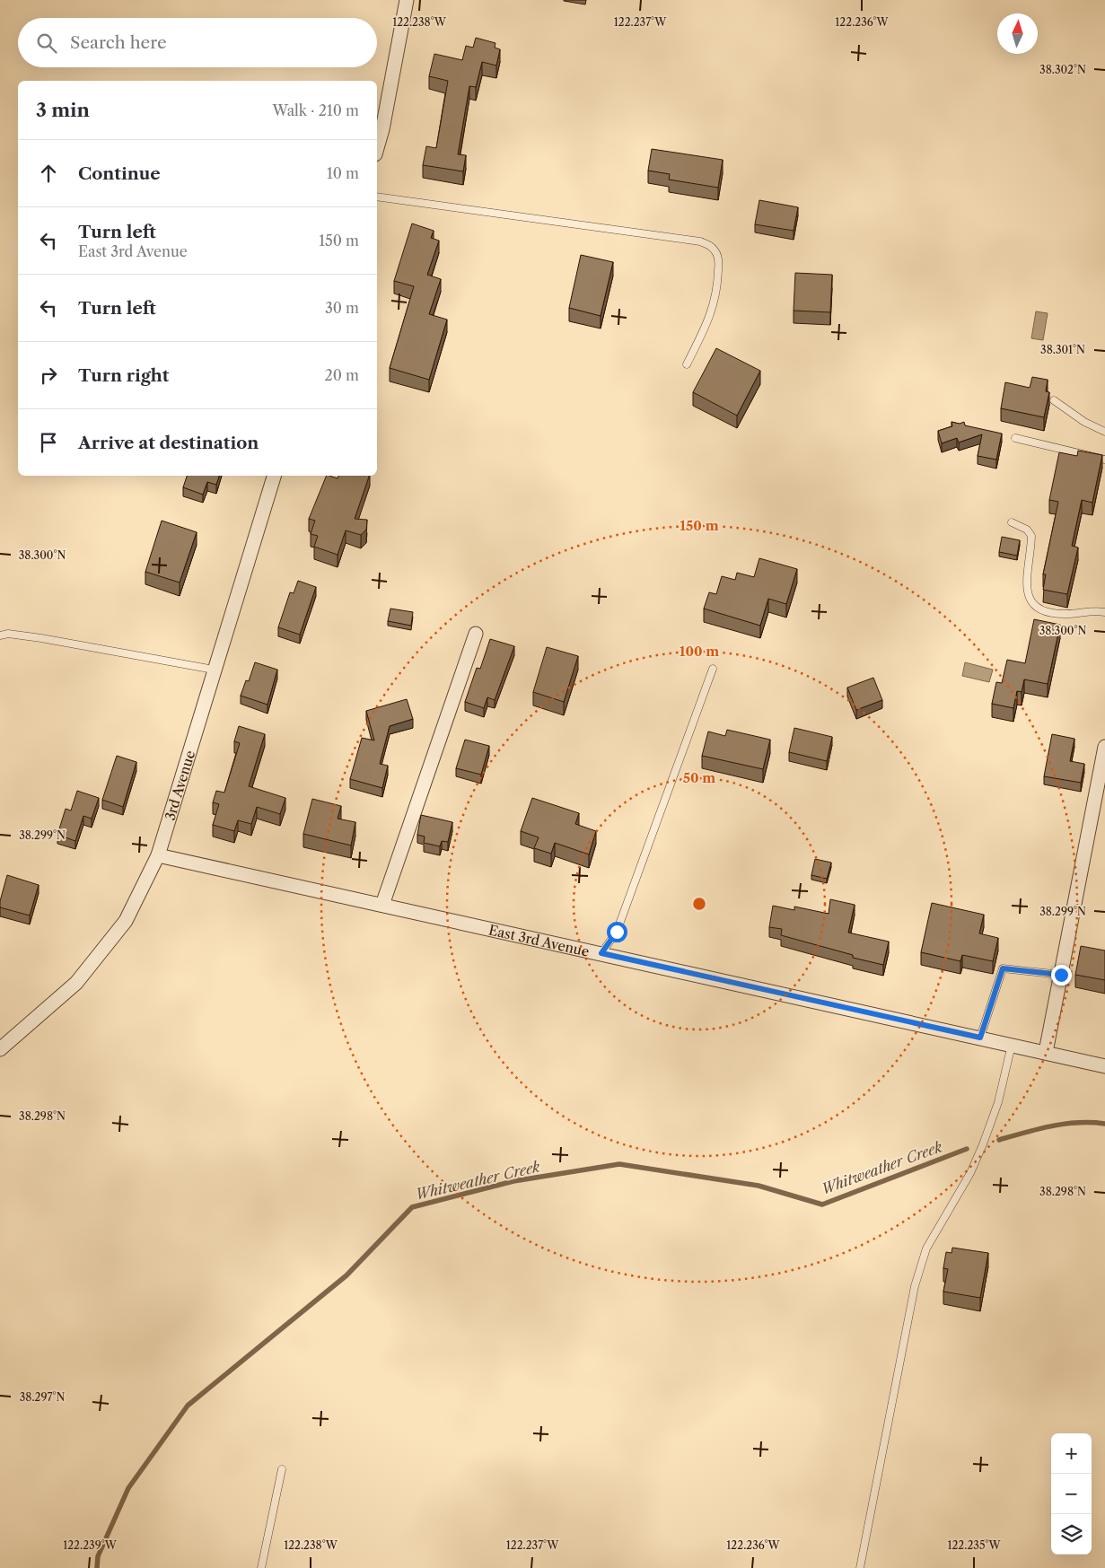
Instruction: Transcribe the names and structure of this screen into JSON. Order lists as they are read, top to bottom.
{
  "streets": {
    "street": ["3rd Avenue", "East 3rd Avenue"]
  },
  "crossings": [
    ["3rd Avenue", "East 3rd Avenue"]
  ],
  "water": ["Whitweather Creek"],
  "north": "top",
  "page": {
    "search": "Search here",
    "heading": ["3 min", "Walk · 210 m"],
    "list": [
      ["Continue", "10 m"],
      ["Turn left", "East 3rd Avenue", "150 m"],
      ["Turn left", "30 m"],
      ["Turn right", "20 m"],
      "Arrive at destination"
    ],
    "map_buttons": ["+", "−"]
  },
  "coordinates": [
    "122.238°W",
    "122.237°W",
    "122.236°W",
    "38.302°N",
    "38.301°N",
    "38.300°N",
    "38.299°N",
    "38.298°N",
    "38.297°N",
    "122.239°W",
    "122.235°W"
  ],
  "rings": ["150 m", "100 m", "50 m"]
}
